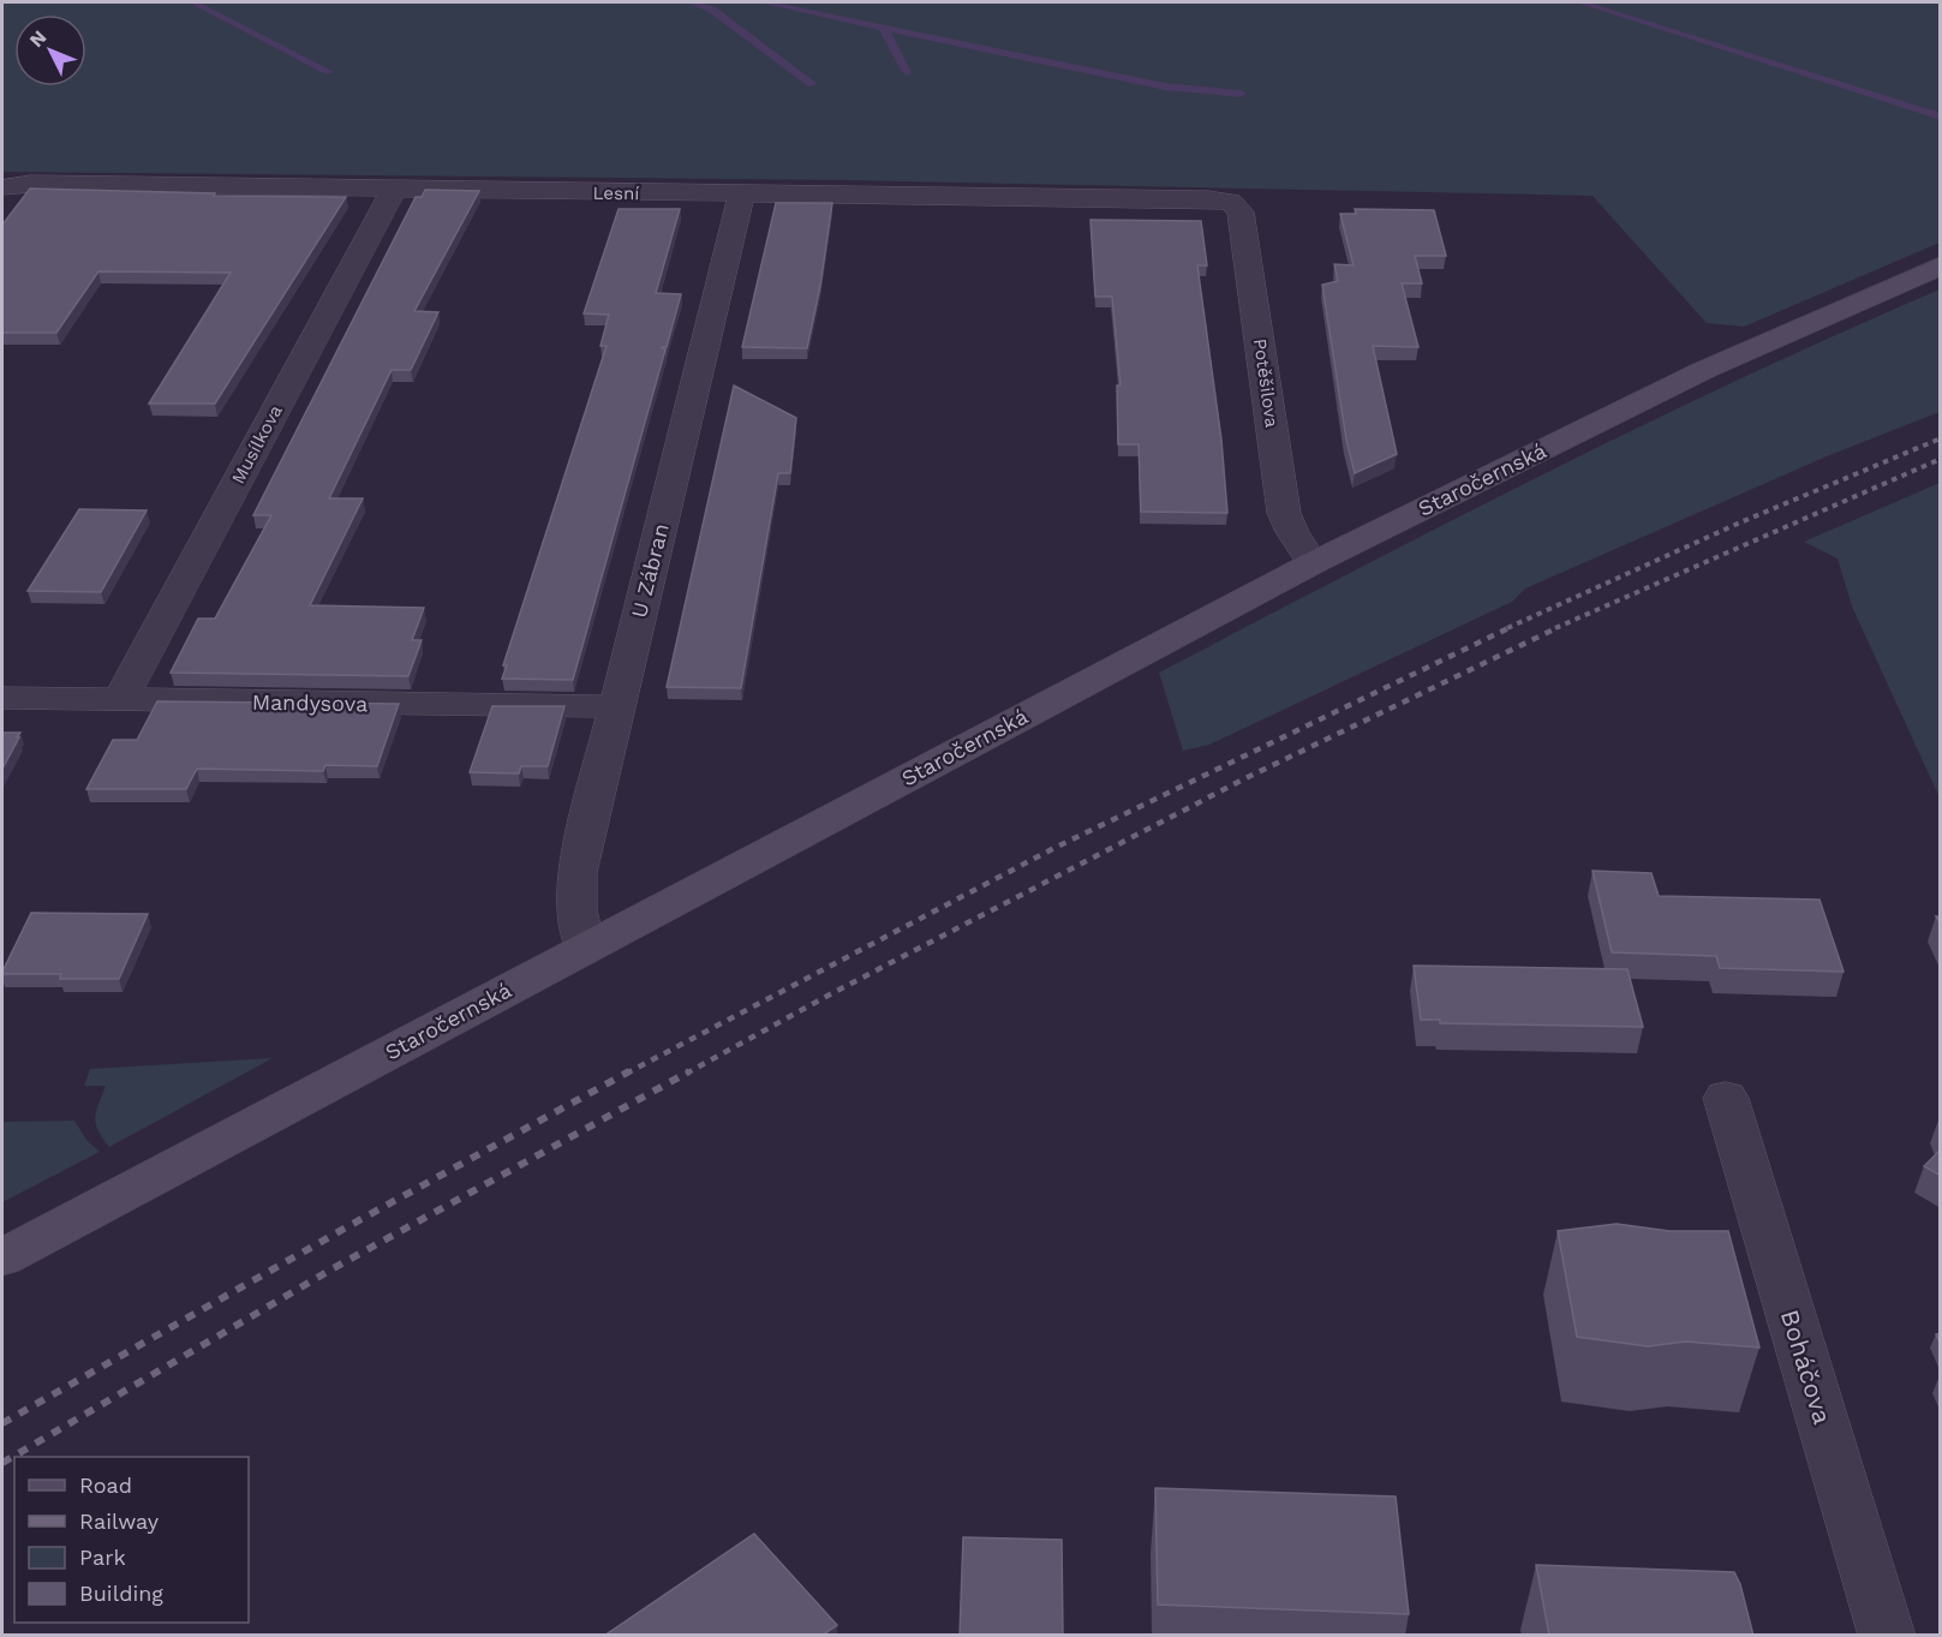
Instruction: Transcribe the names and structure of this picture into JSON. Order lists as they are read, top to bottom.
{
  "streets": {
    "main road": ["Staročernská"],
    "street": [
      "Lesní",
      "Potěšilova",
      "Musílkova",
      "U Zábran",
      "Mandysova",
      "Boháčova"
    ]
  },
  "crossings": [
    ["Lesní", "Potěšilova"],
    ["Lesní", "Musílkova"],
    ["Lesní", "U Zábran"],
    ["Potěšilova", "Staročernská"],
    ["Musílkova", "Mandysova"],
    ["Staročernská", "U Zábran"],
    ["U Zábran", "Mandysova"]
  ],
  "legend": [
    "Road",
    "Railway",
    "Park",
    "Building"
  ],
  "north": "top left"
}
